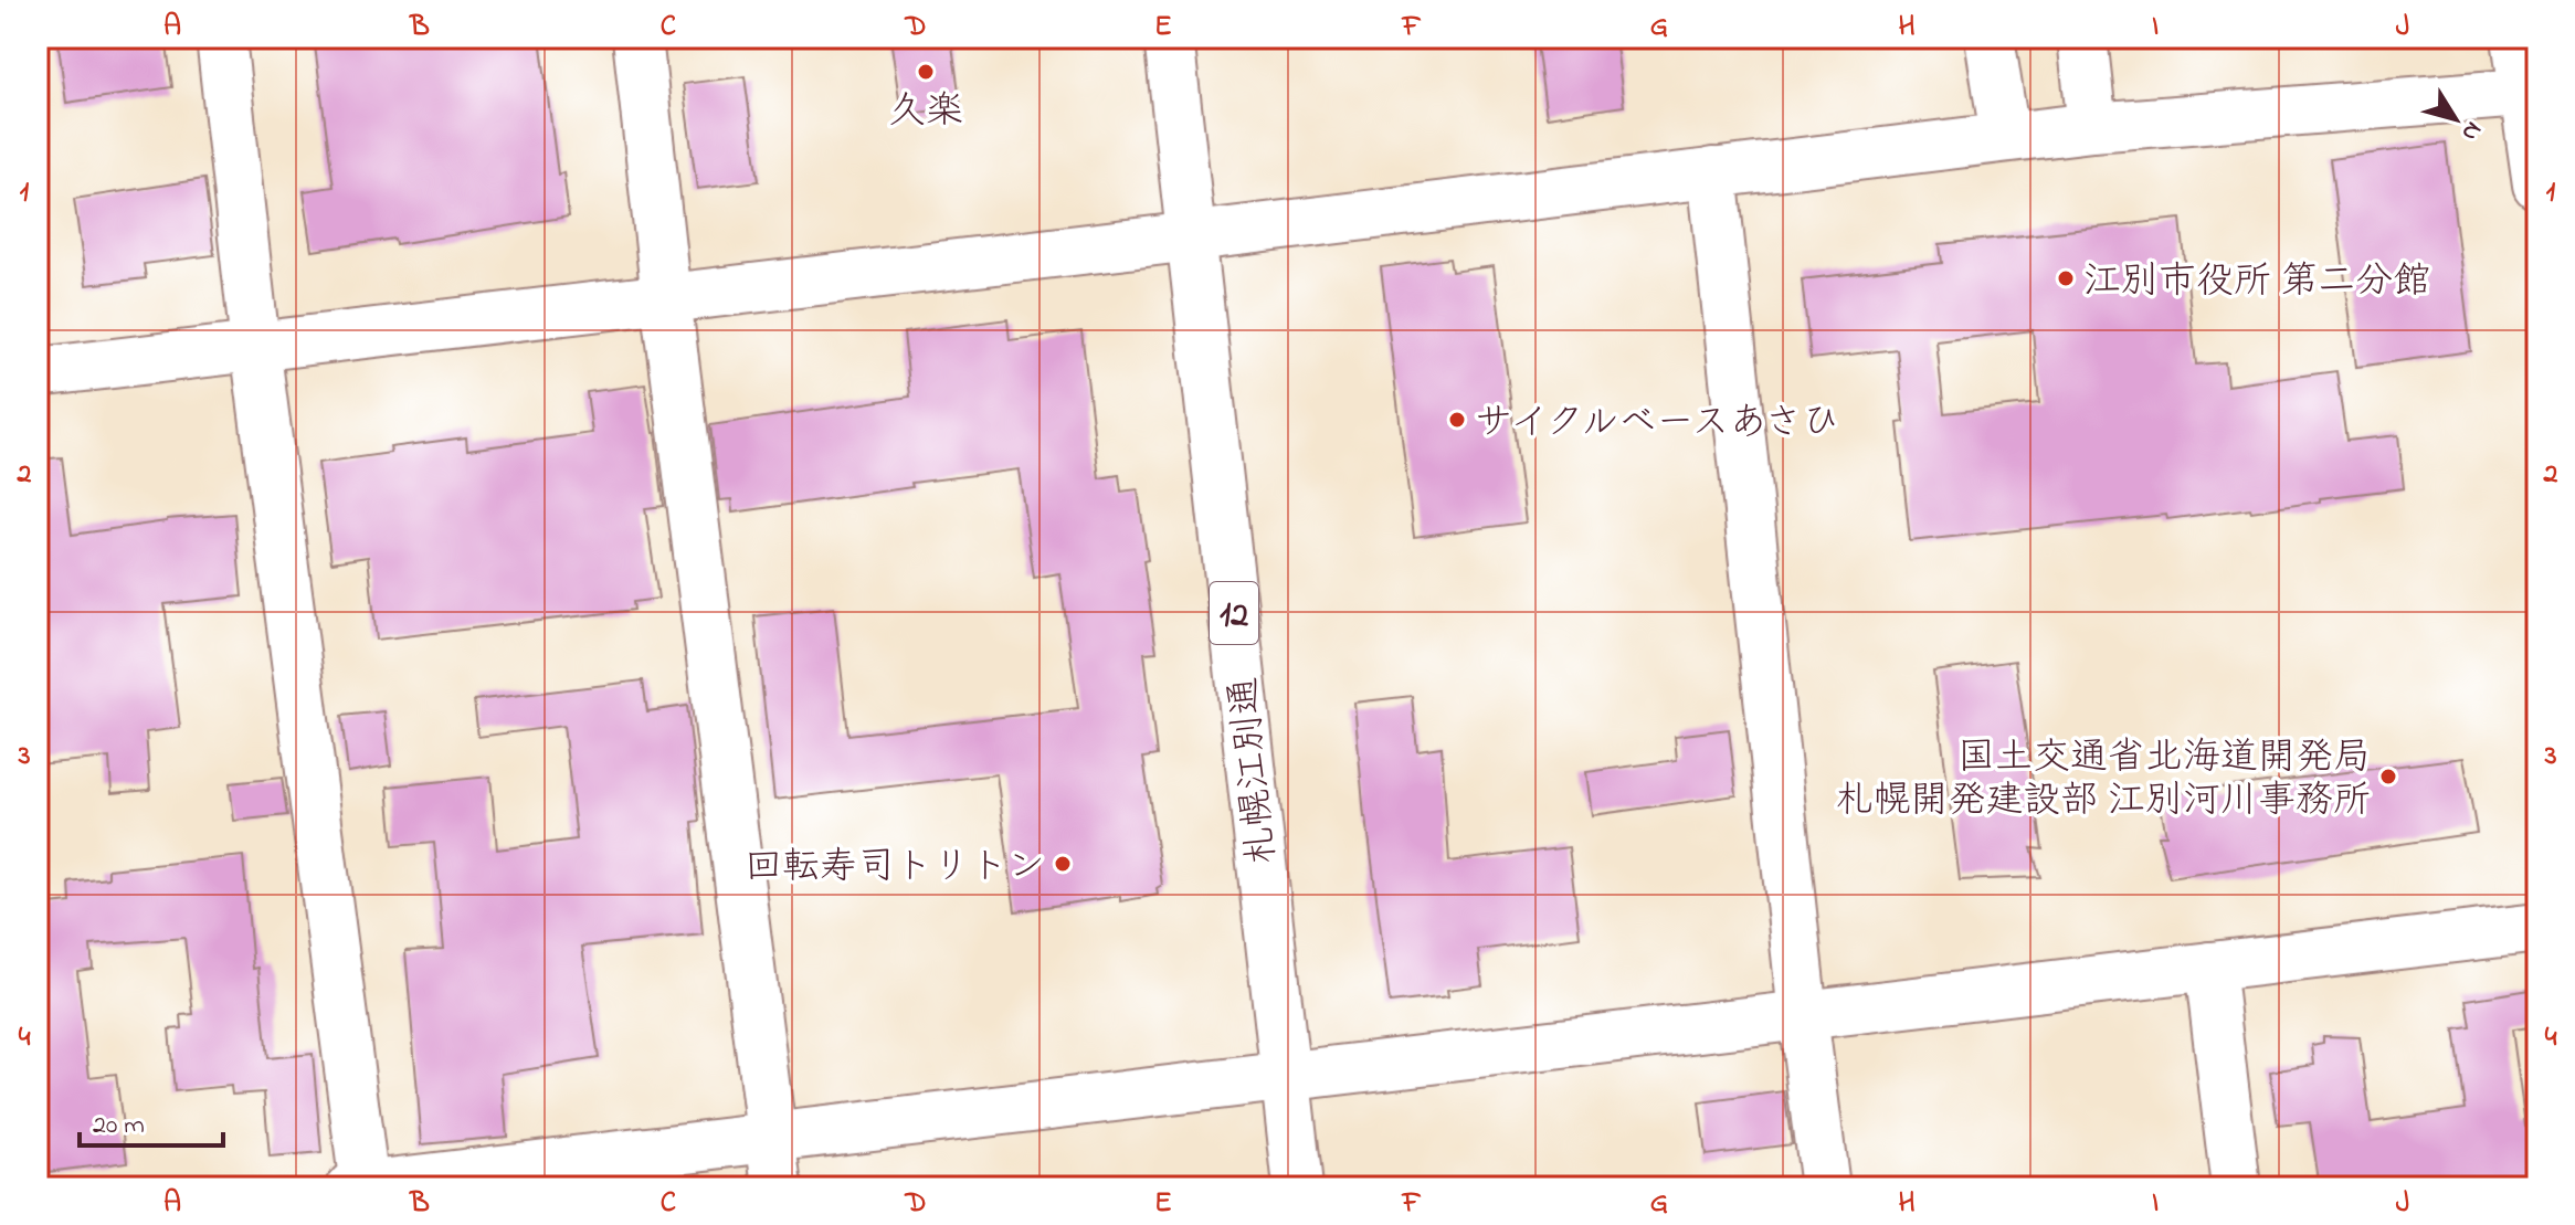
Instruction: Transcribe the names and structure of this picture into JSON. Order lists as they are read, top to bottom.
{
  "streets": {
    "main road": ["12", "札幌江別通"]
  },
  "places": [
    "久楽",
    "江別市役所 第二分館",
    "サイクルベースあさひ",
    "国土交通省北海道開発局 札幌開発建設部 江別河川事務所",
    "回転寿司トリトン"
  ],
  "scale_bar": "20 m",
  "north": "bottom right",
  "grid": {
    "columns": [
      "A",
      "B",
      "C",
      "D",
      "E",
      "F",
      "G",
      "H",
      "I",
      "J"
    ],
    "rows": [
      "1",
      "2",
      "3",
      "4"
    ]
  }
}
